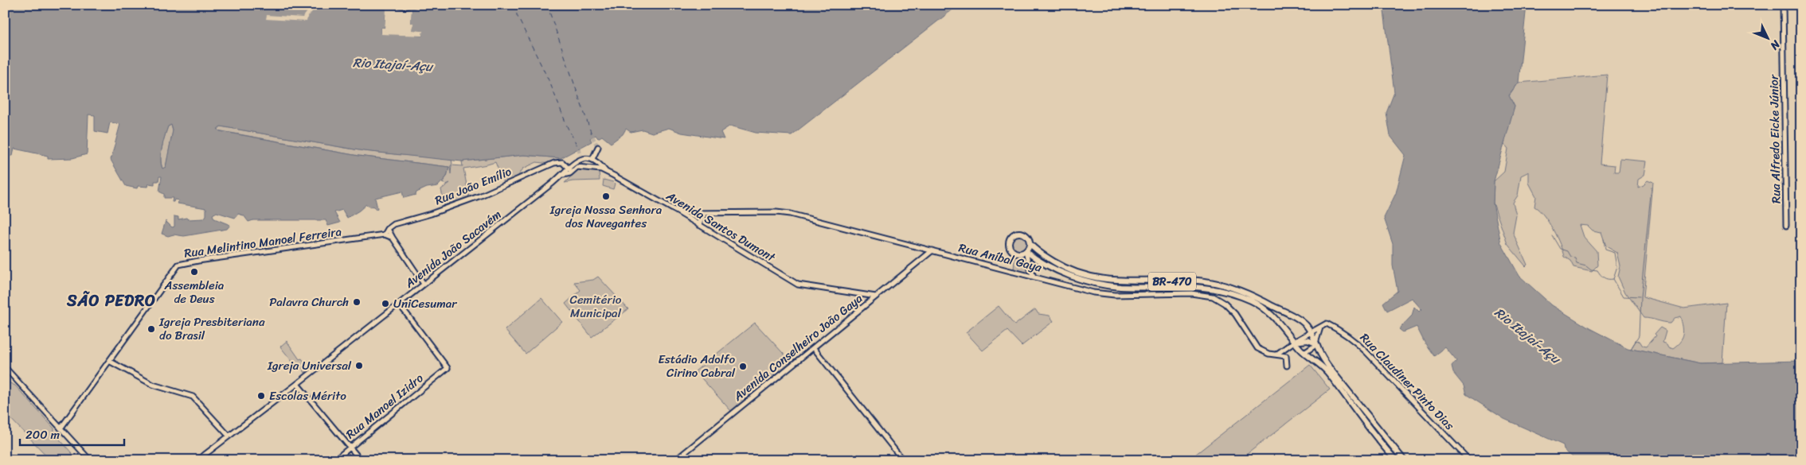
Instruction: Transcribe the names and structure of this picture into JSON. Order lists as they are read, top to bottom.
{
  "streets": {
    "highway": ["BR-470"],
    "main road": [
      "Rua Alfredo Eicke Júnior",
      "Rua João Emílio",
      "Avenida Santos Dumont",
      "Rua Melintino Manoel Ferreira",
      "Avenida João Sacavém",
      "Rua Aníbal Gaya",
      "Avenida Conselheiro João Gaya",
      "Rua Claudiner Pinto Dias",
      "Rua Manoel Izidro"
    ]
  },
  "crossings": [
    ["Rua João Emílio", "Rua Melintino Manoel Ferreira"],
    ["Rua João Emílio", "Avenida João Sacavém"],
    ["Avenida Santos Dumont", "Avenida João Sacavém"],
    ["Avenida Santos Dumont", "Rua Aníbal Gaya"],
    ["Avenida Santos Dumont", "Avenida Conselheiro João Gaya"],
    ["Avenida João Sacavém", "Rua Manoel Izidro"],
    ["Rua Aníbal Gaya", "Avenida Conselheiro João Gaya"]
  ],
  "districts": ["SÃO PEDRO"],
  "water": ["Rio Itajaí-Açu"],
  "parks": ["Cemitério Municipal"],
  "places": [
    "Igreja Nossa Senhora dos Navegantes",
    "Assembleia de Deus",
    "Palavra Church",
    "UniCesumar",
    "Igreja Presbiteriana do Brasil",
    "Igreja Universal",
    "Estádio Adolfo Cirino Cabral",
    "Escolas Mérito"
  ],
  "scale_bar": "200 m",
  "north": "bottom right"
}
